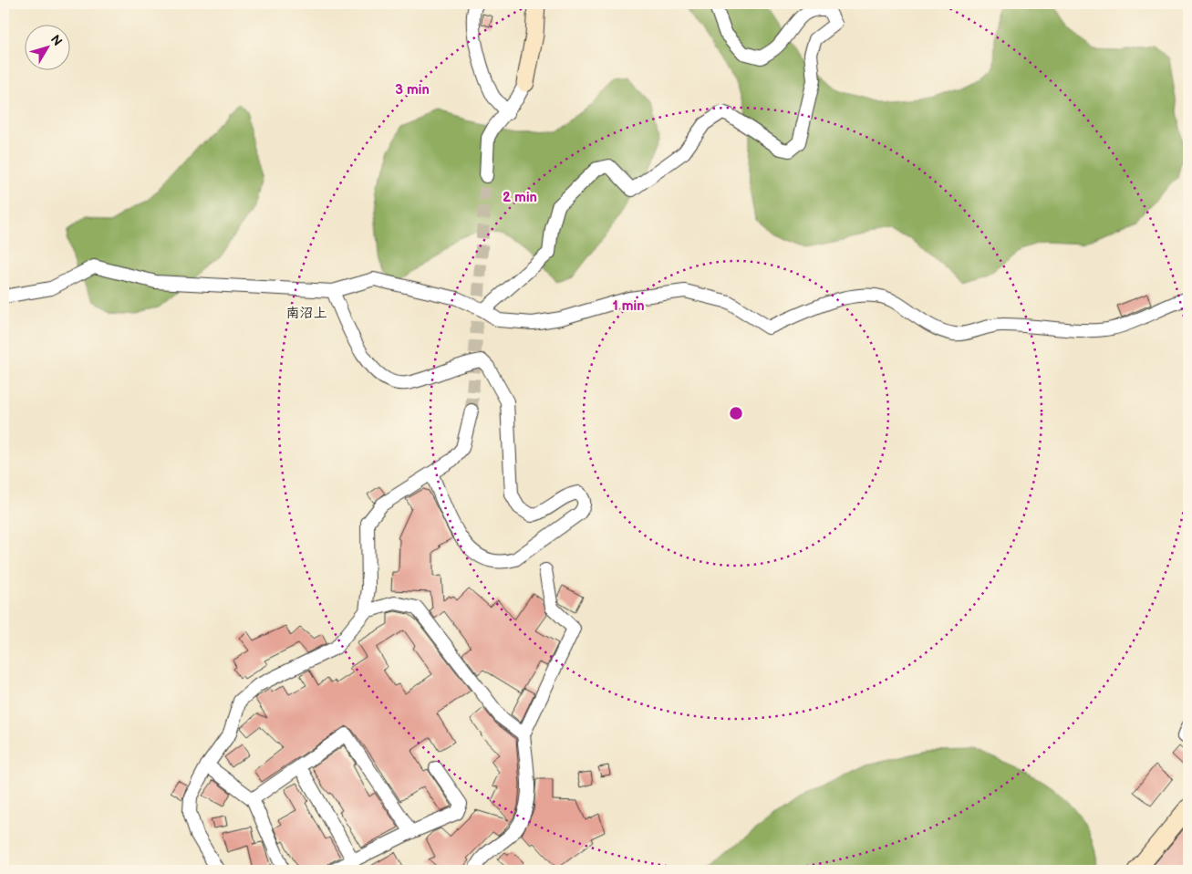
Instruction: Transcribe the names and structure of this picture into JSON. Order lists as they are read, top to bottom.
{
  "districts": ["南沼上"],
  "north": "top right",
  "rings": ["3 min", "2 min", "1 min"]
}
